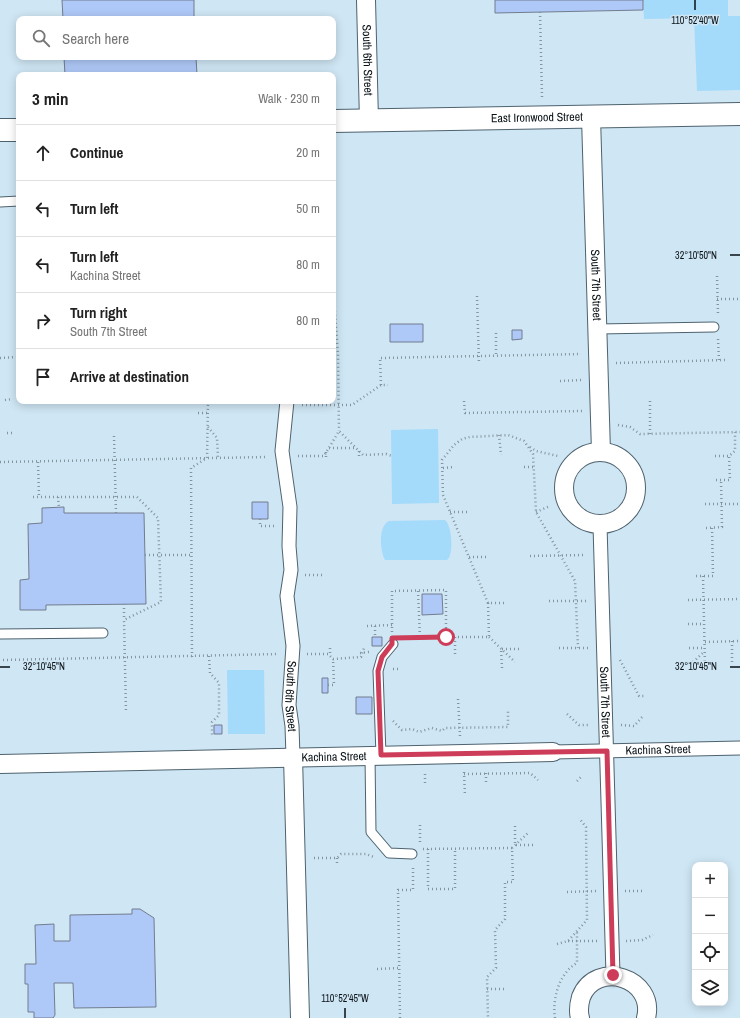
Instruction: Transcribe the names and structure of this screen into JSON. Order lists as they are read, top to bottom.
{
  "streets": {
    "street": [
      "South 6th Street",
      "East Ironwood Street",
      "South 7th Street",
      "Kachina Street"
    ]
  },
  "crossings": [
    ["South 6th Street", "East Ironwood Street"],
    ["South 6th Street", "Kachina Street"],
    ["East Ironwood Street", "South 7th Street"],
    ["South 7th Street", "Kachina Street"]
  ],
  "page": {
    "search": "Search here",
    "heading": ["3 min", "Walk · 230 m"],
    "list": [
      ["Continue", "20 m"],
      ["Turn left", "50 m"],
      ["Turn left", "Kachina Street", "80 m"],
      ["Turn right", "South 7th Street", "80 m"],
      "Arrive at destination"
    ],
    "map_buttons": ["+", "−"]
  },
  "coordinates": [
    "110°52'40\"W",
    "32°10'50\"N",
    "32°10'45\"N",
    "110°52'45\"W"
  ]
}
